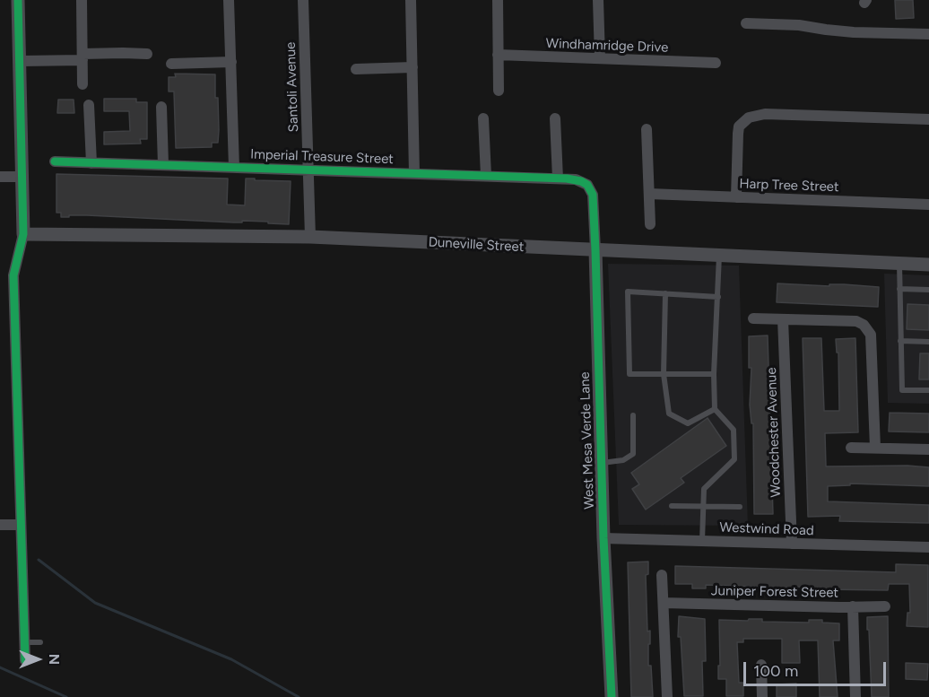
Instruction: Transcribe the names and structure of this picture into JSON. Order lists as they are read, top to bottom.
{
  "streets": {
    "street": [
      "Windhamridge Drive",
      "Santoli Avenue",
      "Imperial Treasure Street",
      "Harp Tree Street",
      "Duneville Street",
      "Woodchester Avenue",
      "West Mesa Verde Lane",
      "Westwind Road",
      "Juniper Forest Street"
    ]
  },
  "crossings": [
    ["Santoli Avenue", "Imperial Treasure Street"],
    ["Santoli Avenue", "Duneville Street"],
    ["Imperial Treasure Street", "West Mesa Verde Lane"],
    ["Duneville Street", "West Mesa Verde Lane"],
    ["Woodchester Avenue", "Westwind Road"],
    ["West Mesa Verde Lane", "Westwind Road"]
  ],
  "scale_bar": "100 m",
  "north": "right"
}
